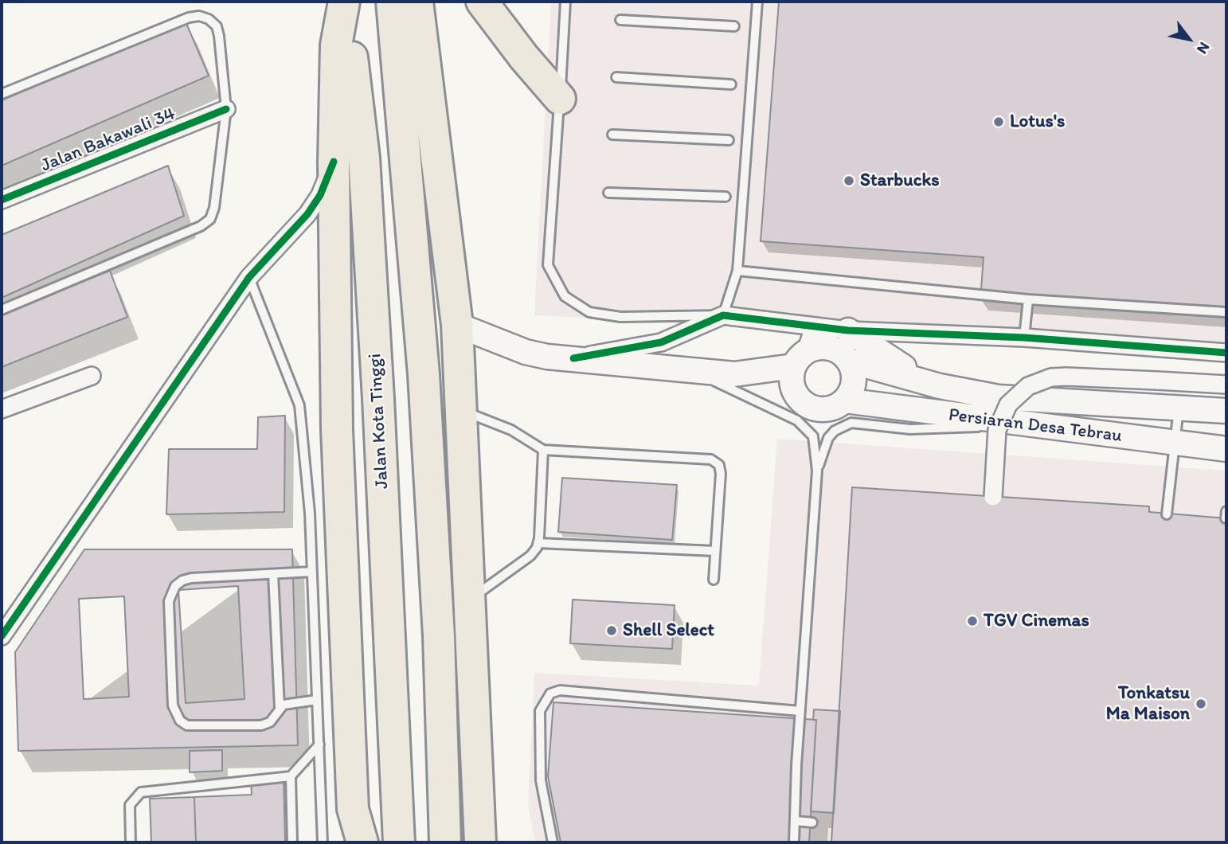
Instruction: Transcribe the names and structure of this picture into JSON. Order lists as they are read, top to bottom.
{
  "streets": {
    "highway": ["Jalan Kota Tinggi"],
    "street": ["Jalan Bakawali 34", "Persiaran Desa Tebrau"]
  },
  "places": [
    "Lotus's",
    "Starbucks",
    "TGV Cinemas",
    "Shell Select",
    "Tonkatsu Ma Maison"
  ],
  "north": "bottom right"
}
